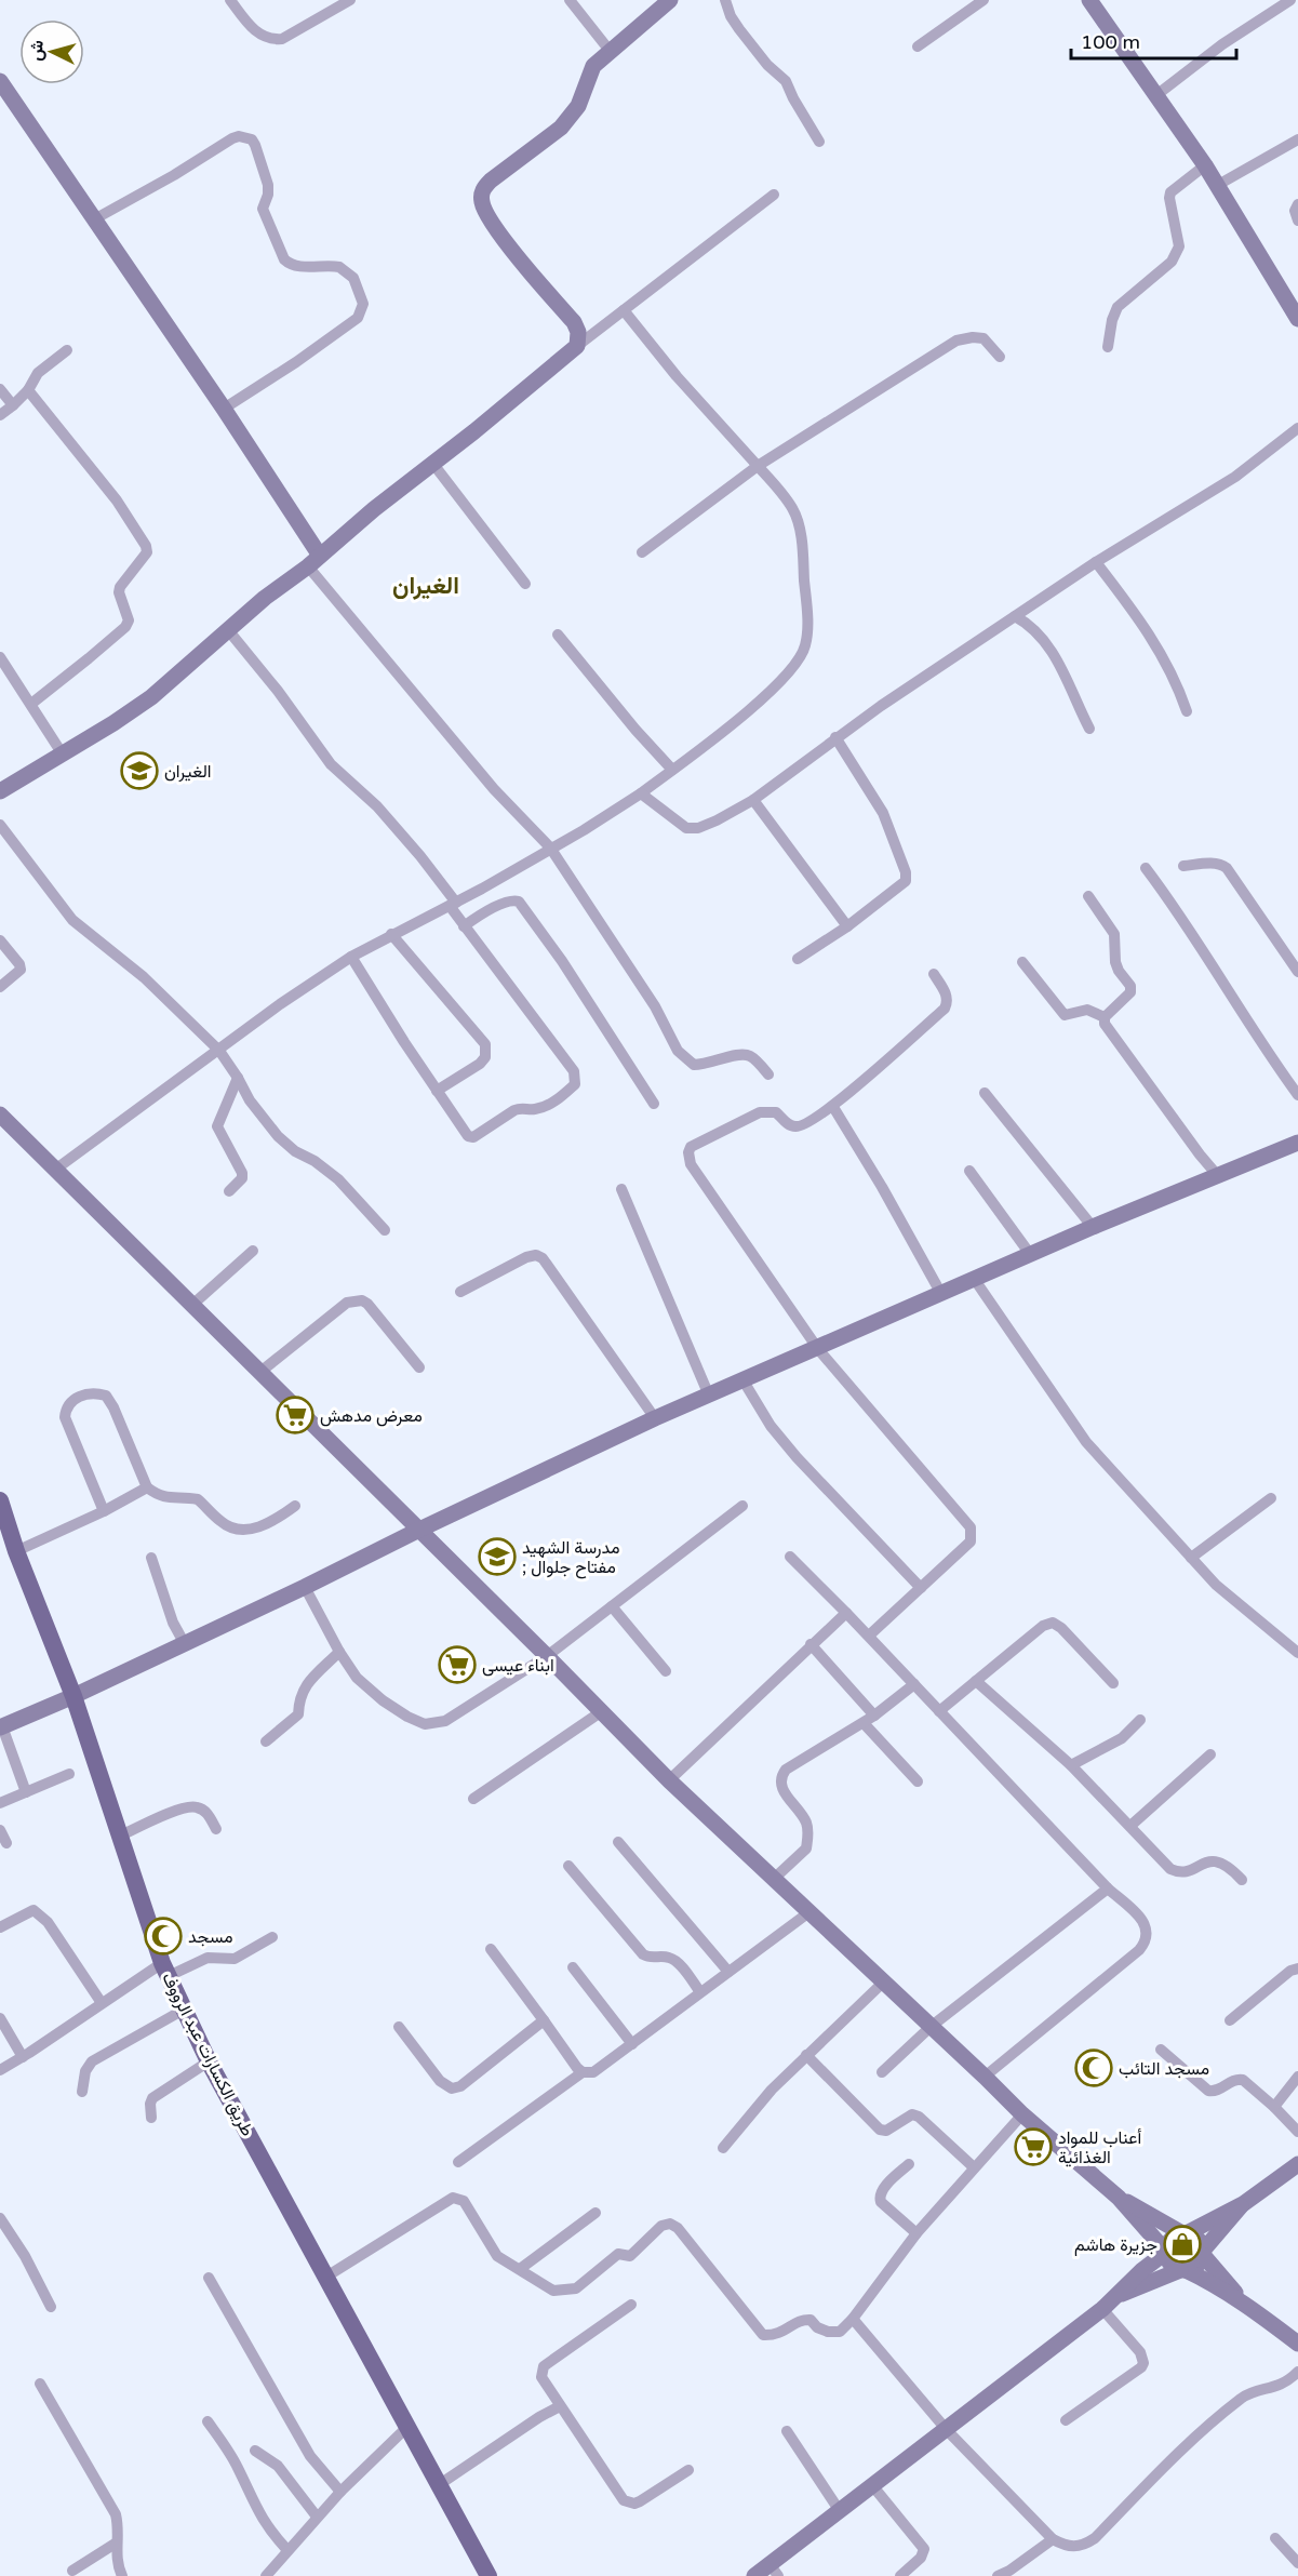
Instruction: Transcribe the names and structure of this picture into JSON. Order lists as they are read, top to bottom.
{
  "streets": {
    "main road": ["طريق الكسارات عبد الرووف"]
  },
  "districts": ["الغيران"],
  "places": {
    "school or university": ["الغيران", "مدرسة الشهيد ; مفتاح جلوال"],
    "supermarket": ["معرض مدهش", "ابناء عيسى", "أعناب للمواد الغذائية"],
    "mosque": ["مسجد", "مسجد التائب"],
    "shop": ["جزيرة هاشم"]
  },
  "scale_bar": "100 m",
  "north": "left"
}
